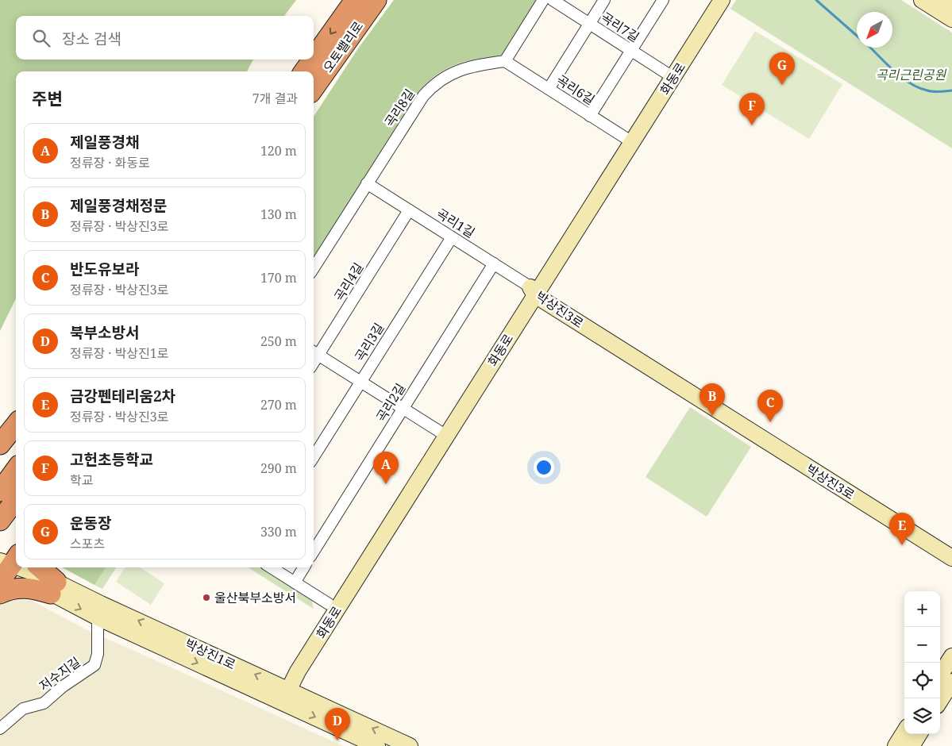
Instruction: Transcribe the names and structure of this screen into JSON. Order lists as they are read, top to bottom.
{
  "streets": {
    "highway": ["오토밸리로"],
    "street": [
      "곡리7길",
      "화동로",
      "곡리6길",
      "곡리8길",
      "곡리1길",
      "곡리4길",
      "박상진3로",
      "곡리3길",
      "곡리2길",
      "박상진1로",
      "저수지길"
    ]
  },
  "crossings": [
    ["곡리7길", "화동로"],
    ["화동로", "곡리6길"],
    ["화동로", "곡리1길"],
    ["화동로", "박상진3로"],
    ["화동로", "박상진1로"],
    ["곡리6길", "곡리8길"],
    ["곡리8길", "곡리1길"],
    ["곡리1길", "곡리4길"],
    ["곡리1길", "박상진3로"],
    ["곡리1길", "곡리3길"],
    ["곡리1길", "곡리2길"],
    ["박상진1로", "저수지길"]
  ],
  "parks": ["곡리근린공원"],
  "places": ["울산북부소방서"],
  "north": "bottom left",
  "page": {
    "search": "장소 검색",
    "pins": [
      "G",
      "F",
      "B",
      "C",
      "A",
      "E",
      "D"
    ],
    "heading": ["주변", "7개 결과"],
    "list": [
      {
        "mark": "A",
        "name": "제일풍경채",
        "note": "정류장 · 화동로",
        "value": "120 m"
      },
      {
        "mark": "B",
        "name": "제일풍경채정문",
        "note": "정류장 · 박상진3로",
        "value": "130 m"
      },
      {
        "mark": "C",
        "name": "반도유보라",
        "note": "정류장 · 박상진3로",
        "value": "170 m"
      },
      {
        "mark": "D",
        "name": "북부소방서",
        "note": "정류장 · 박상진1로",
        "value": "250 m"
      },
      {
        "mark": "E",
        "name": "금강펜테리움2차",
        "note": "정류장 · 박상진3로",
        "value": "270 m"
      },
      {
        "mark": "F",
        "name": "고헌초등학교",
        "note": "학교",
        "value": "290 m"
      },
      {
        "mark": "G",
        "name": "운동장",
        "note": "스포츠",
        "value": "330 m"
      }
    ],
    "map_buttons": ["+", "−"]
  }
}
